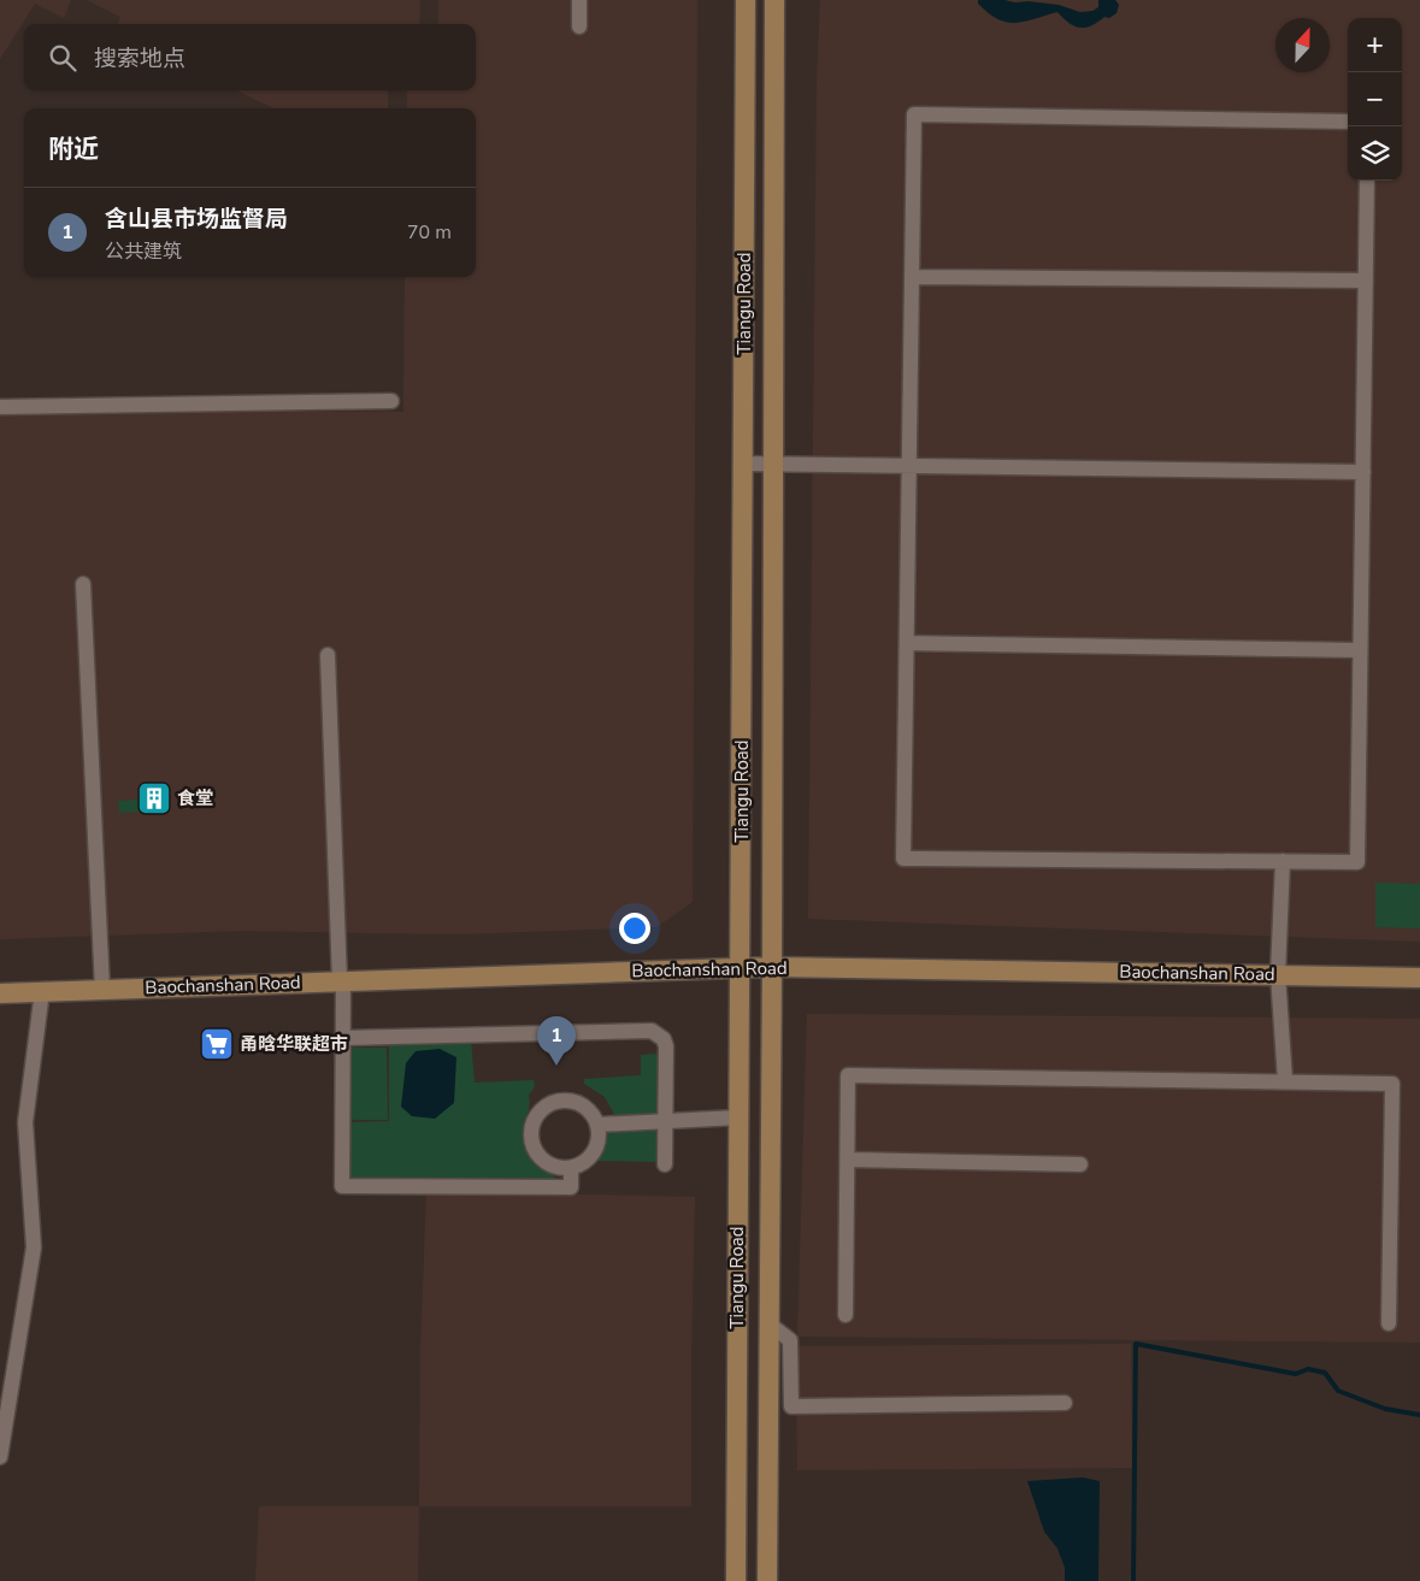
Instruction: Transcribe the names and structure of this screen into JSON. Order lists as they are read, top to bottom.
{
  "streets": {
    "main road": ["Tiangu Road", "Baochanshan Road"]
  },
  "crossings": [
    ["Tiangu Road", "Baochanshan Road"]
  ],
  "places": {
    "building": ["食堂"],
    "supermarket": ["甬晗华联超市"]
  },
  "north": "top",
  "page": {
    "map_buttons": ["+", "−"],
    "search": "搜索地点",
    "heading": "附近",
    "list": [
      {
        "mark": "1",
        "name": "含山县市场监督局",
        "note": "公共建筑",
        "value": "70 m"
      }
    ],
    "pins": "1"
  }
}
